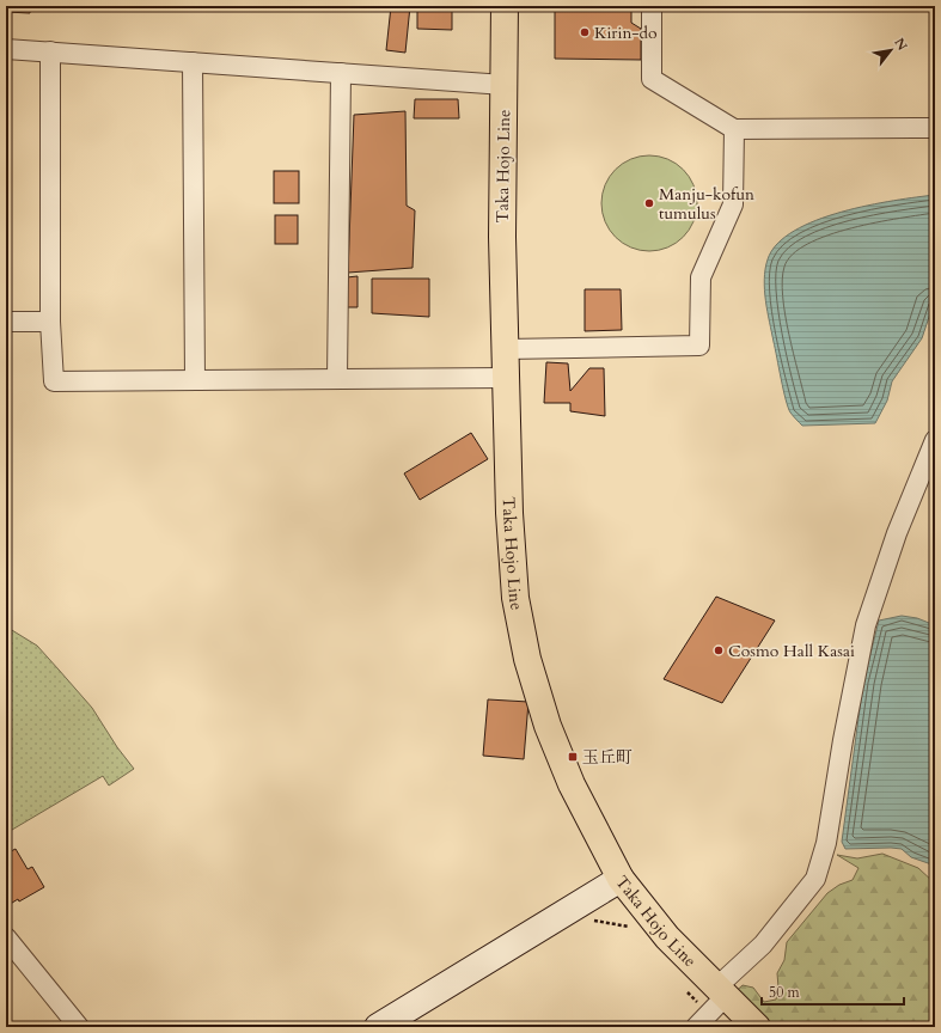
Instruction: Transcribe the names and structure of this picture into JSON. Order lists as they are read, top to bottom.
{
  "streets": {
    "main road": ["Taka Hojo Line"]
  },
  "places": {
    "other": ["Kirin-do", "Manju-kofun tumulus", "Cosmo Hall Kasai"],
    "transit": ["玉丘町"]
  },
  "scale_bar": "50 m",
  "north": "top right"
}
